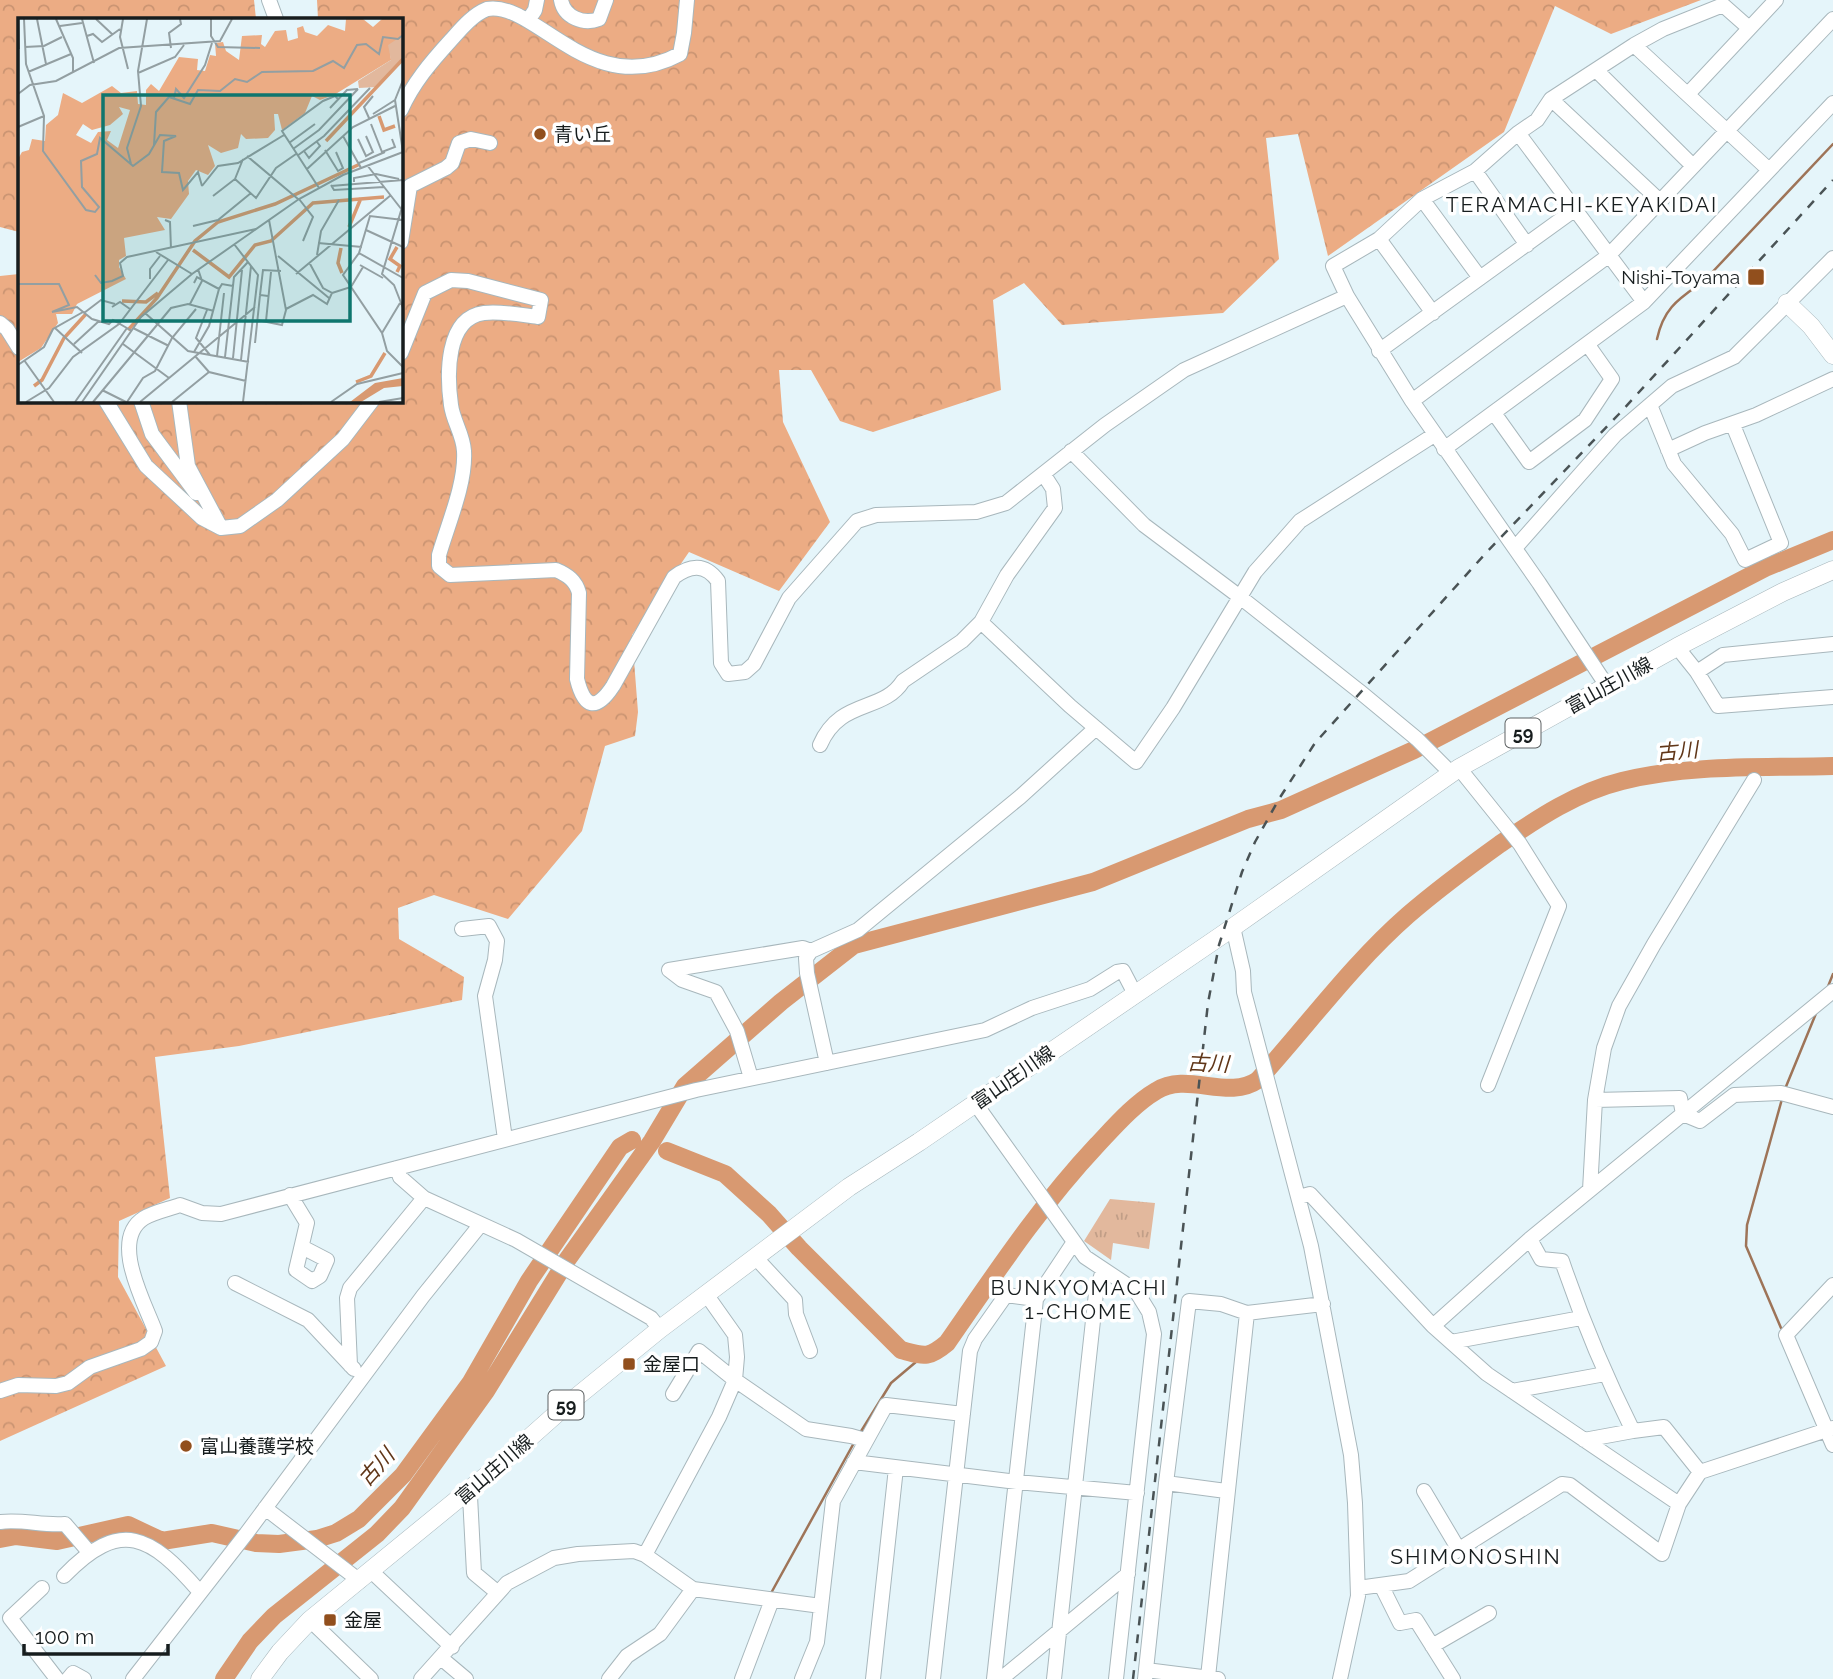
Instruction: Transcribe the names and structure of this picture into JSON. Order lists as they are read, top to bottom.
{
  "streets": {
    "main road": ["富山庄川線", "59"]
  },
  "districts": ["TERAMACHI-KEYAKIDAI", "BUNKYOMACHI 1-CHOME", "SHIMONOSHIN"],
  "water": ["古川"],
  "places": {
    "other": ["青い丘", "富山養護学校"],
    "transit": ["Nishi-Toyama", "金屋口", "金屋"]
  },
  "scale_bar": "100 m"
}
